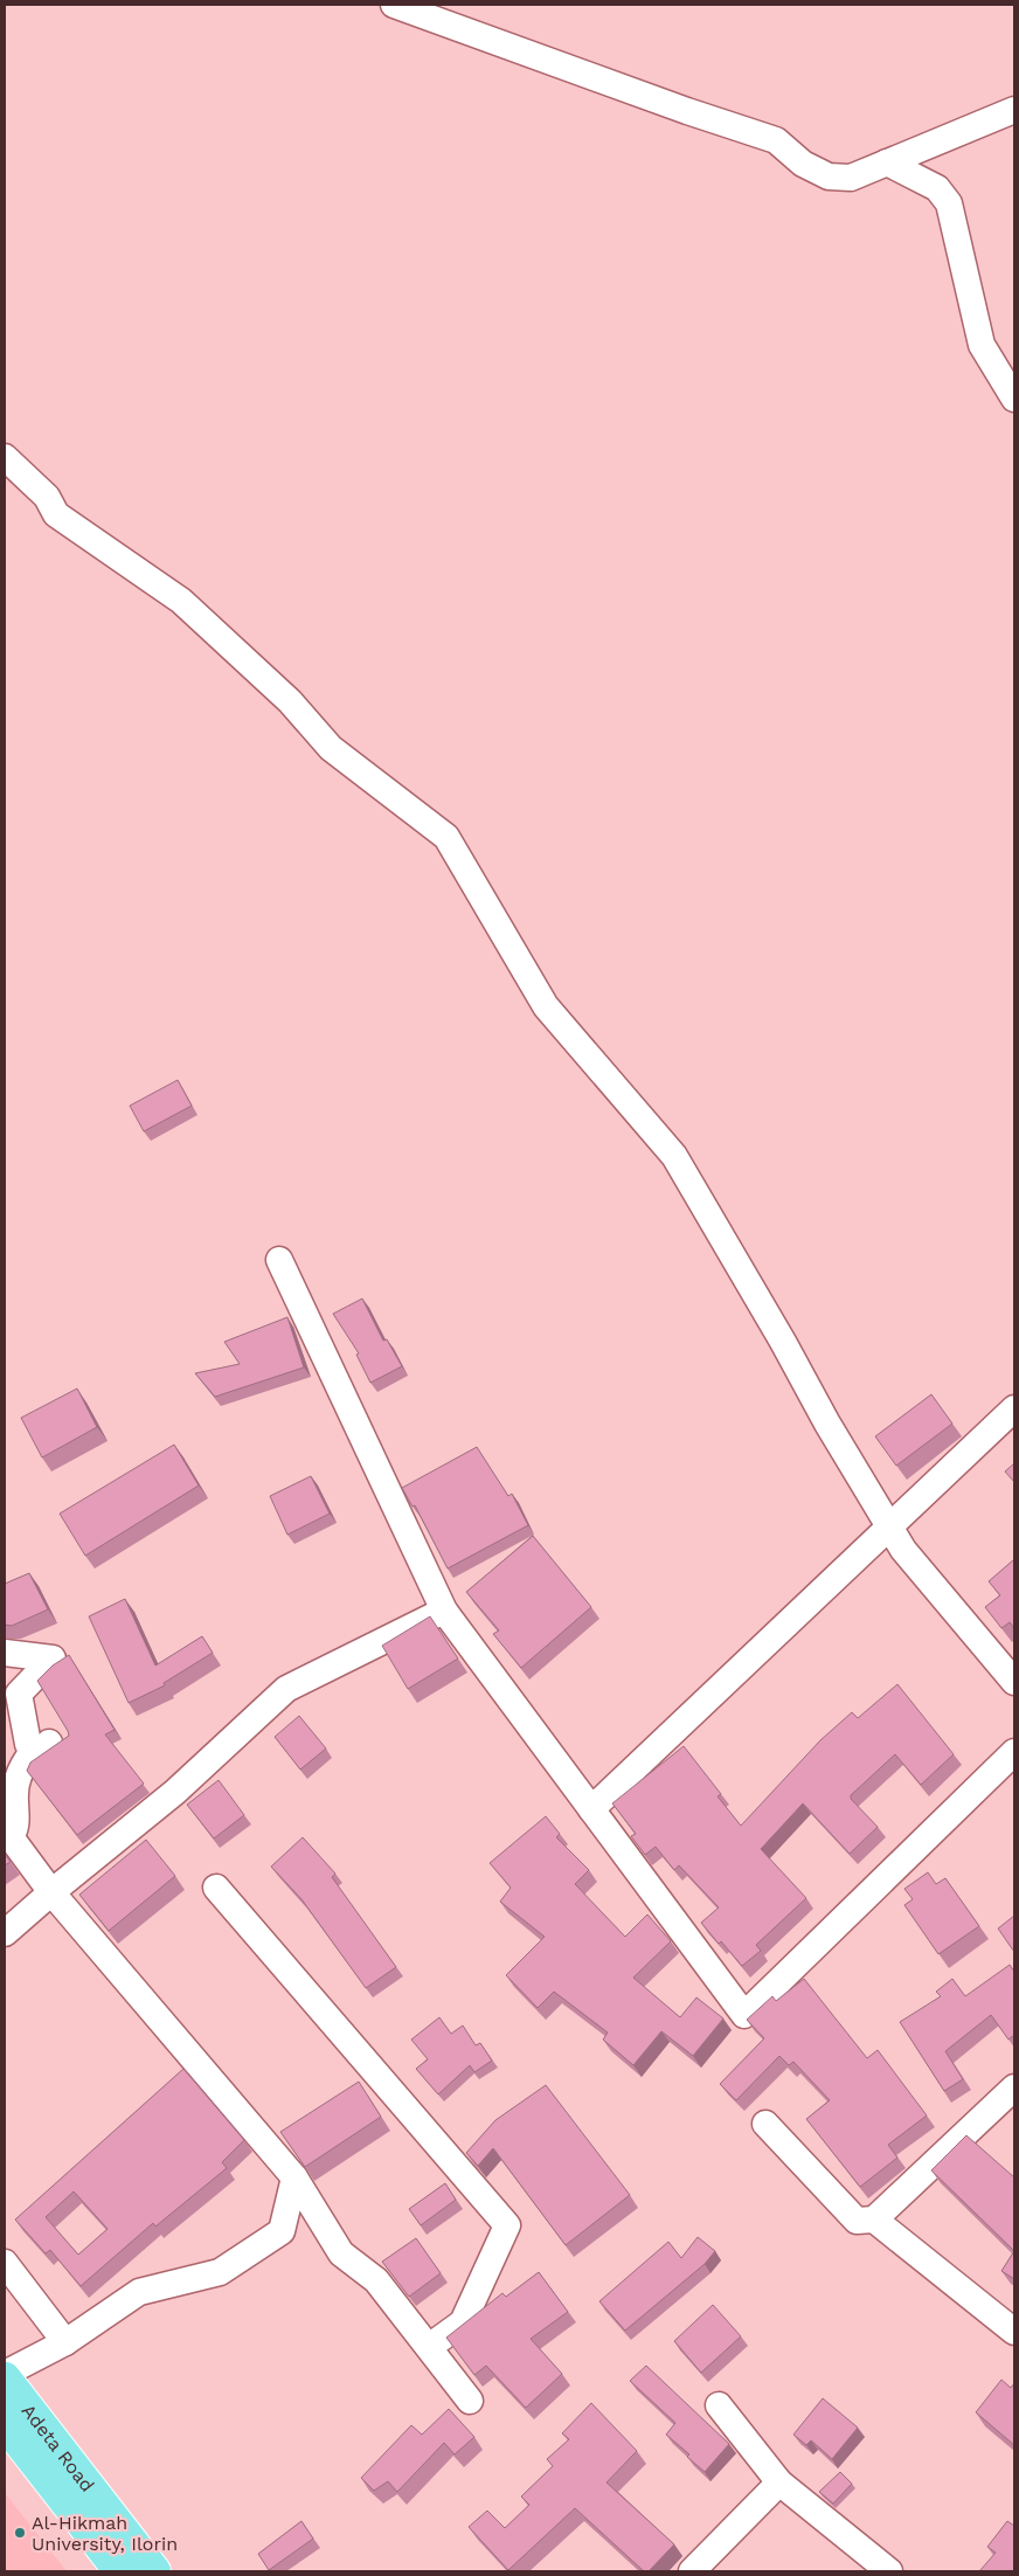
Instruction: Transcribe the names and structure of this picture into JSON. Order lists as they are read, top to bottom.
{
  "streets": {
    "main road": ["Adeta Road"]
  },
  "places": ["Al-Hikmah University, Ilorin"]
}
